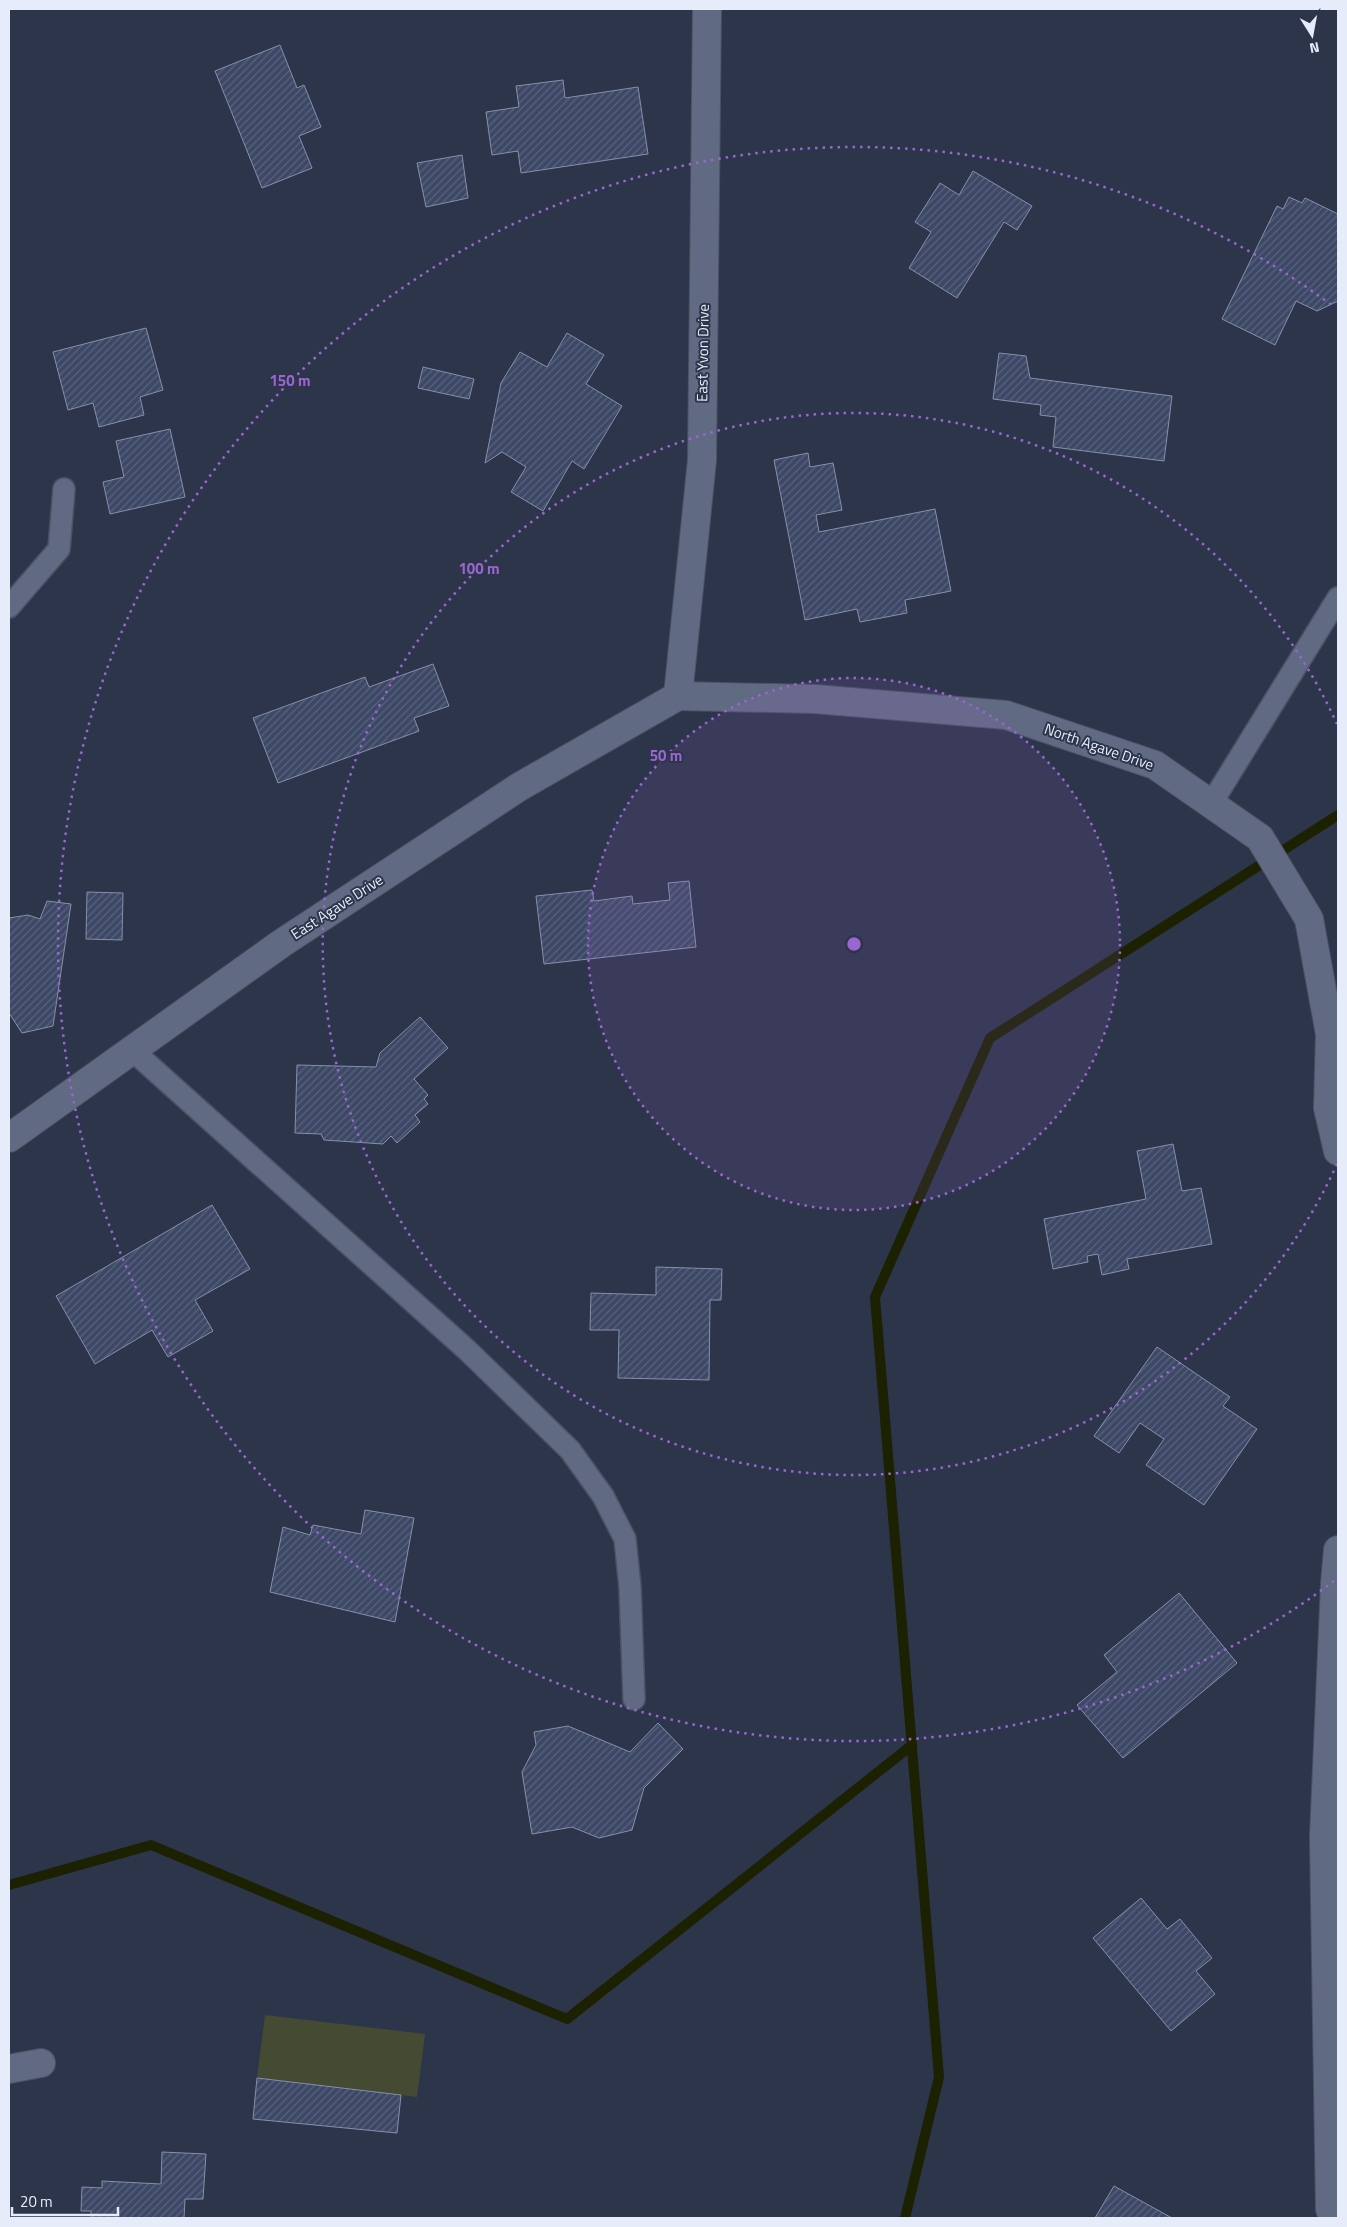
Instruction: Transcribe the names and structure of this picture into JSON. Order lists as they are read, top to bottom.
{
  "streets": {
    "street": ["East Yvon Drive", "North Agave Drive", "East Agave Drive"]
  },
  "crossings": [
    ["East Yvon Drive", "North Agave Drive"],
    ["East Yvon Drive", "East Agave Drive"],
    ["North Agave Drive", "East Agave Drive"]
  ],
  "scale_bar": "20 m",
  "north": "bottom",
  "rings": ["150 m", "100 m", "50 m"]
}
